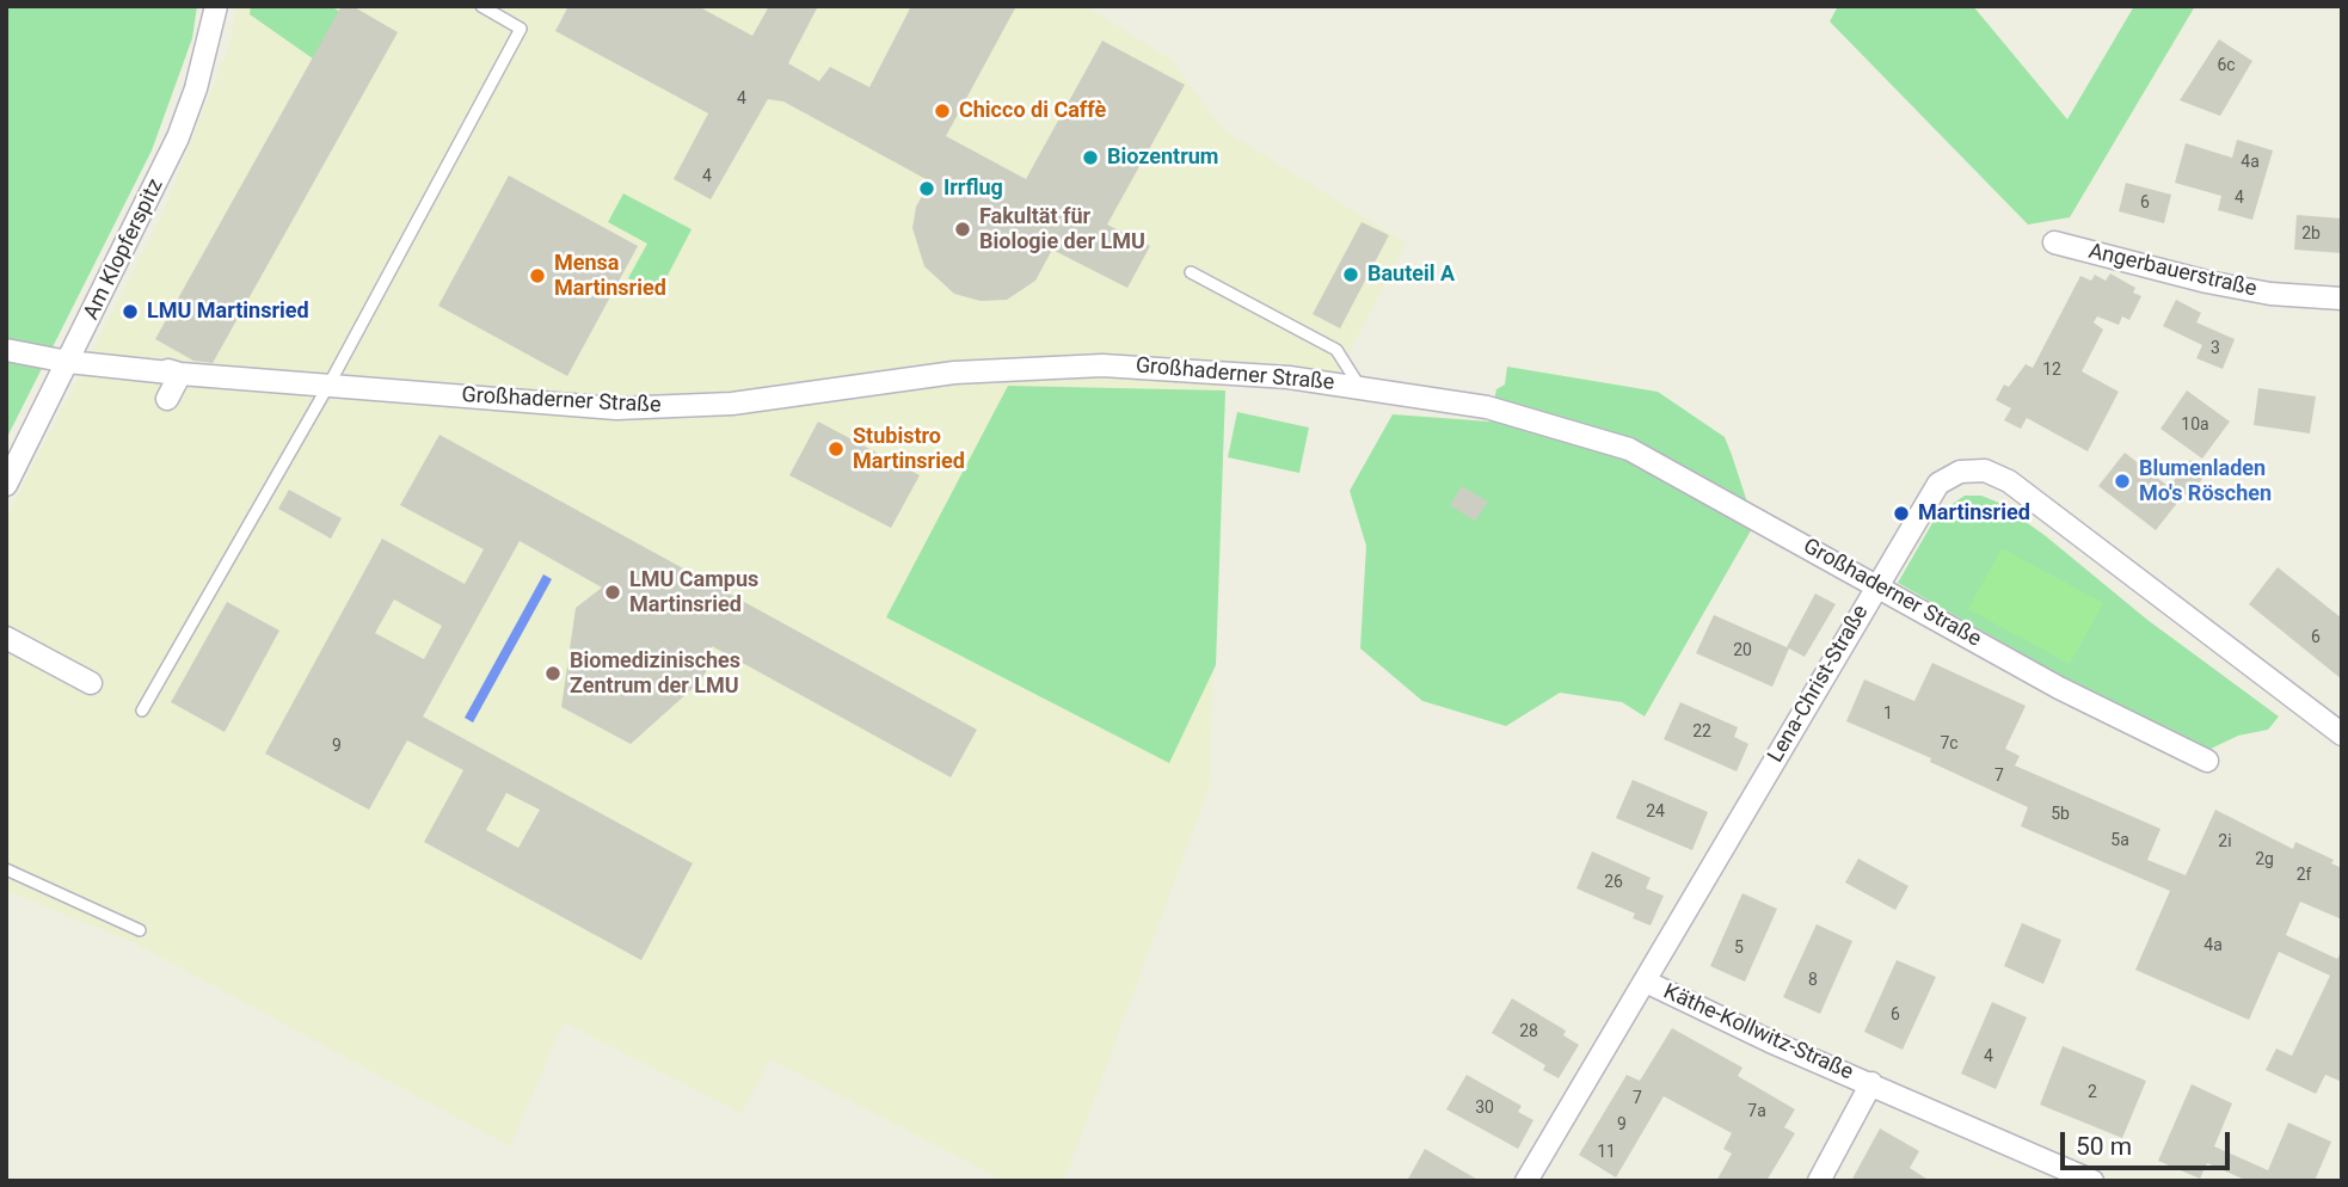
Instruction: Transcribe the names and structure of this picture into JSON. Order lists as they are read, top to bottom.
{
  "streets": {
    "street": [
      "Am Klopferspitz",
      "Angerbauerstraße",
      "Großhaderner Straße",
      "Lena-Christ-Straße",
      "Käthe-Kollwitz-Straße"
    ]
  },
  "crossings": [
    ["Am Klopferspitz", "Großhaderner Straße"],
    ["Großhaderner Straße", "Lena-Christ-Straße"],
    ["Lena-Christ-Straße", "Käthe-Kollwitz-Straße"]
  ],
  "places": [
    "Chicco di Caffè",
    "Biozentrum",
    "Irrflug",
    "Fakultät für Biologie der LMU",
    "Bauteil A",
    "Mensa Martinsried",
    "LMU Martinsried",
    "Stubistro Martinsried",
    "Blumenladen Mo's Röschen",
    "Martinsried",
    "LMU Campus Martinsried",
    "Biomedizinisches Zentrum der LMU"
  ],
  "house_numbers": [
    "6c",
    "4",
    "4a",
    "4",
    "4",
    "6",
    "2b",
    "3",
    "12",
    "10a",
    "6",
    "20",
    "1",
    "22",
    "7c",
    "9",
    "7",
    "24",
    "5b",
    "5a",
    "2i",
    "2g",
    "2f",
    "26",
    "4a",
    "5",
    "8",
    "6",
    "28",
    "4",
    "2",
    "7",
    "30",
    "7a",
    "9",
    "11"
  ],
  "scale_bar": "50 m"
}
